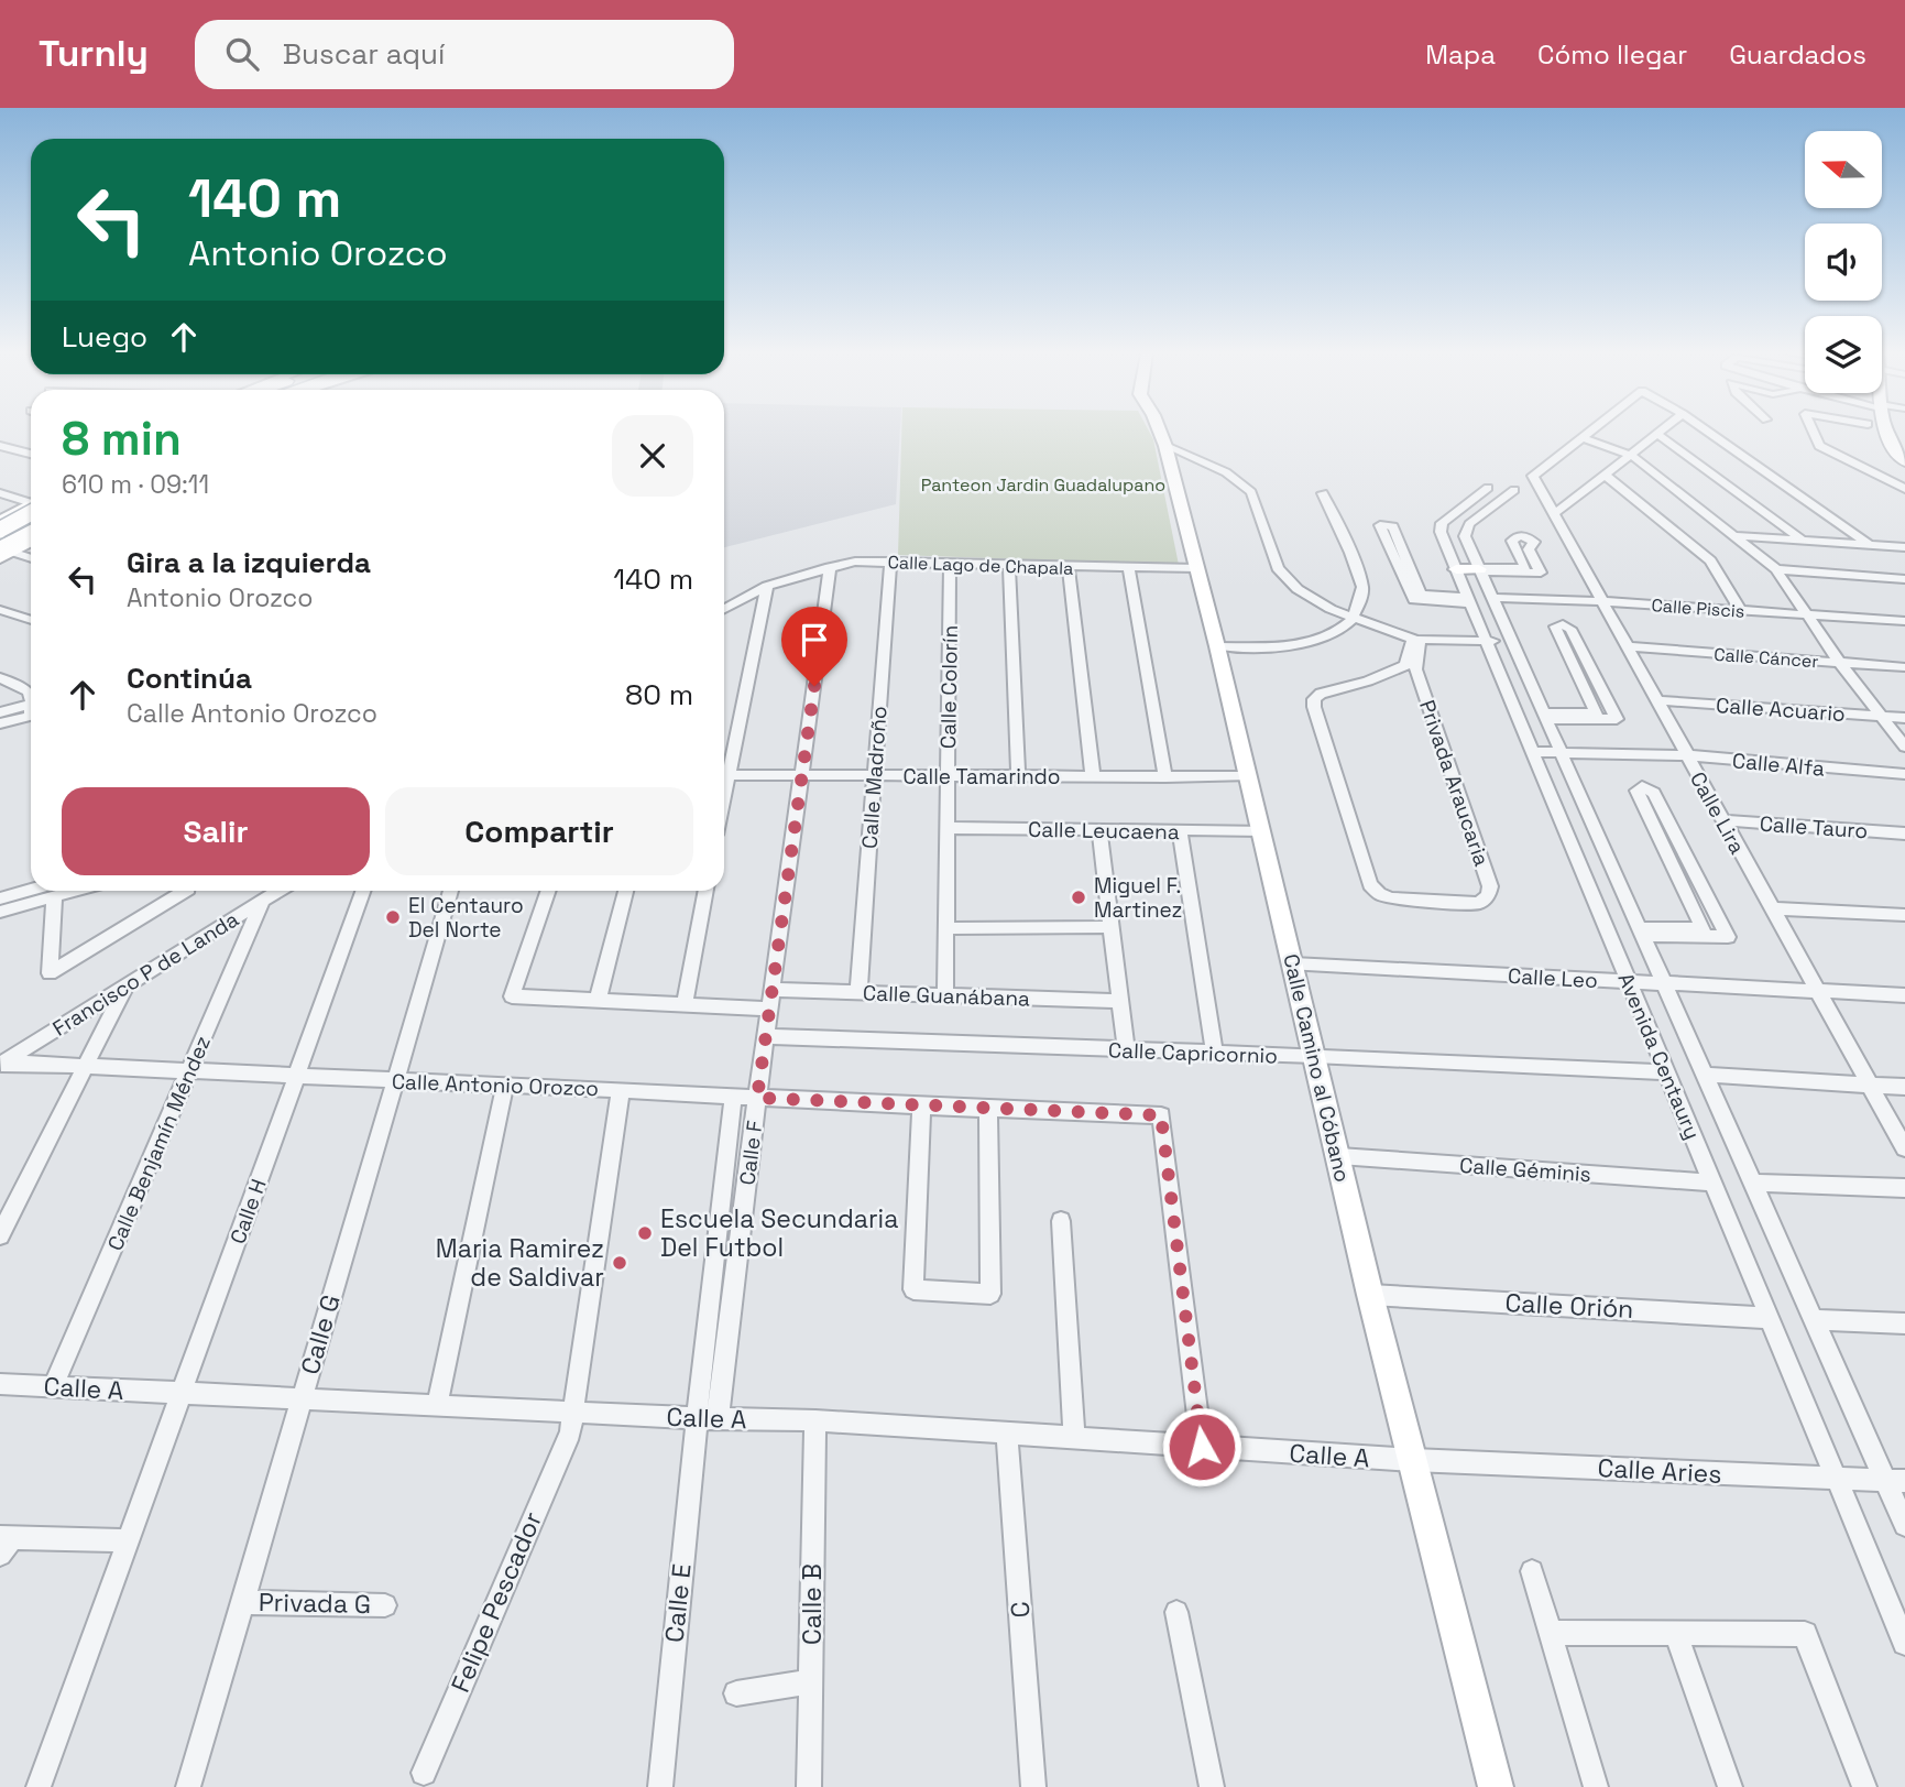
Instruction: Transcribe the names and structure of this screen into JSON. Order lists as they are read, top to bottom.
{
  "streets": {
    "street": [
      "Calle Lago de Chapala",
      "Calle Piscis",
      "Calle Cáncer",
      "Calle Colorín",
      "Calle Acuario",
      "Calle Alfa",
      "Calle Tamarindo",
      "Calle Madroño",
      "Privada Araucaria",
      "Calle Lira",
      "Calle Tauro",
      "Calle Leucaena",
      "Francisco P de Landa",
      "Calle Leo",
      "Calle Guanábana",
      "Calle Capricornio",
      "Avenida Centaury",
      "Calle Camino al Cóbano",
      "Calle Antonio Orozco",
      "Calle Benjamín Méndez",
      "Calle F",
      "Calle Géminis",
      "Calle H",
      "Calle Orión",
      "Calle G",
      "Calle A",
      "Calle Aries",
      "Felipe Pescador",
      "Privada G",
      "Calle E",
      "Calle B",
      "C"
    ]
  },
  "crossings": [
    ["Calle Lago de Chapala", "Calle Colorín"],
    ["Calle Lago de Chapala", "Calle Madroño"],
    ["Calle Lago de Chapala", "Calle Camino al Cóbano"],
    ["Calle Lago de Chapala", "Calle F"],
    ["Calle Piscis", "Calle Lira"],
    ["Calle Piscis", "Avenida Centaury"],
    ["Calle Cáncer", "Calle Lira"],
    ["Calle Colorín", "Calle Tamarindo"],
    ["Calle Colorín", "Calle Leucaena"],
    ["Calle Colorín", "Calle Guanábana"],
    ["Calle Acuario", "Calle Lira"],
    ["Calle Alfa", "Calle Lira"],
    ["Calle Alfa", "Avenida Centaury"],
    ["Calle Tamarindo", "Calle Madroño"],
    ["Calle Tamarindo", "Calle Camino al Cóbano"],
    ["Calle Tamarindo", "Calle F"],
    ["Calle Madroño", "Calle Guanábana"],
    ["Calle Lira", "Calle Tauro"],
    ["Calle Lira", "Calle Leo"],
    ["Calle Leucaena", "Calle Camino al Cóbano"],
    ["Francisco P de Landa", "Calle Antonio Orozco"],
    ["Francisco P de Landa", "Calle Benjamín Méndez"],
    ["Calle Leo", "Avenida Centaury"],
    ["Calle Leo", "Calle Camino al Cóbano"],
    ["Calle Guanábana", "Calle F"],
    ["Calle Capricornio", "Avenida Centaury"],
    ["Calle Capricornio", "Calle Camino al Cóbano"],
    ["Calle Capricornio", "Calle F"],
    ["Avenida Centaury", "Calle Géminis"],
    ["Avenida Centaury", "Calle Orión"],
    ["Avenida Centaury", "Calle Aries"],
    ["Calle Camino al Cóbano", "Calle Géminis"],
    ["Calle Camino al Cóbano", "Calle Orión"],
    ["Calle Camino al Cóbano", "Calle A"],
    ["Calle Camino al Cóbano", "Calle Aries"],
    ["Calle Antonio Orozco", "Calle Benjamín Méndez"],
    ["Calle Antonio Orozco", "Calle F"],
    ["Calle Antonio Orozco", "Calle H"],
    ["Calle Antonio Orozco", "Calle G"],
    ["Calle Antonio Orozco", "Calle A"],
    ["Calle Antonio Orozco", "Felipe Pescador"],
    ["Calle Benjamín Méndez", "Calle A"],
    ["Calle F", "Calle A"],
    ["Calle F", "Calle E"],
    ["Calle H", "Calle A"],
    ["Calle G", "Calle A"],
    ["Calle G", "Privada G"],
    ["Calle A", "Calle Aries"],
    ["Calle A", "Felipe Pescador"],
    ["Calle A", "Calle E"],
    ["Calle A", "Calle B"],
    ["Calle A", "C"]
  ],
  "parks": ["Panteon Jardin Guadalupano"],
  "places": [
    "Miguel F. Martinez",
    "El Centauro Del Norte",
    "Escuela Secundaria Del Futbol",
    "Maria Ramirez de Saldivar"
  ],
  "north": "left",
  "page": {
    "header": "Turnly",
    "search": "Buscar aquí",
    "nav": ["Mapa", "Cómo llegar", "Guardados"],
    "turn": ["140 m", "Antonio Orozco"],
    "then": "Luego",
    "heading": ["8 min", "610 m · 09:11"],
    "list": [
      {
        "name": "Gira a la izquierda",
        "note": "Antonio Orozco",
        "value": "140 m"
      },
      {
        "name": "Continúa",
        "note": "Calle Antonio Orozco",
        "value": "80 m"
      }
    ],
    "buttons": ["Salir", "Compartir"]
  }
}
